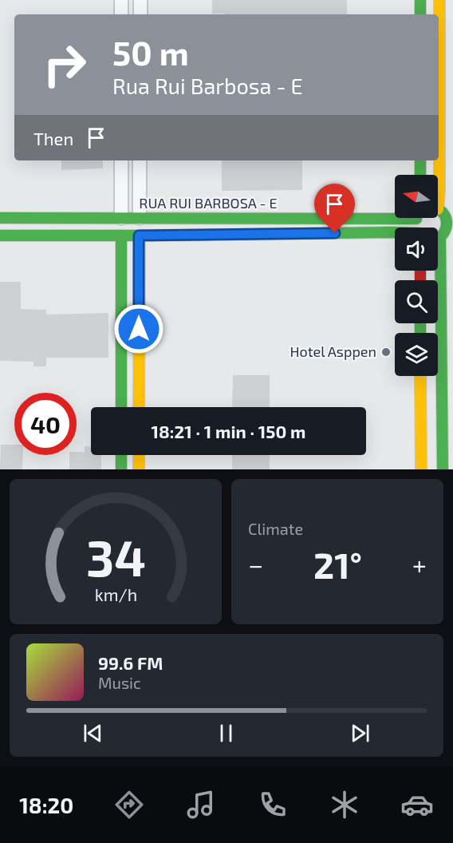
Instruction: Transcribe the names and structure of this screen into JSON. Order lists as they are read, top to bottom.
{
  "streets": {
    "street": ["RUA RUI BARBOSA - E"]
  },
  "places": ["Hotel Asppen"],
  "north": "left",
  "page": {
    "turn": ["50 m", "Rua Rui Barbosa - E"],
    "then": "Then",
    "limit": "40",
    "trip": "18:21 · 1 min · 150 m",
    "tile": "Climate",
    "heat": ["−", "21°", "+"],
    "song": ["99.6 FM", "Music"],
    "tabs": "18:20",
    "gauge": ["34", "km/h"]
  }
}
